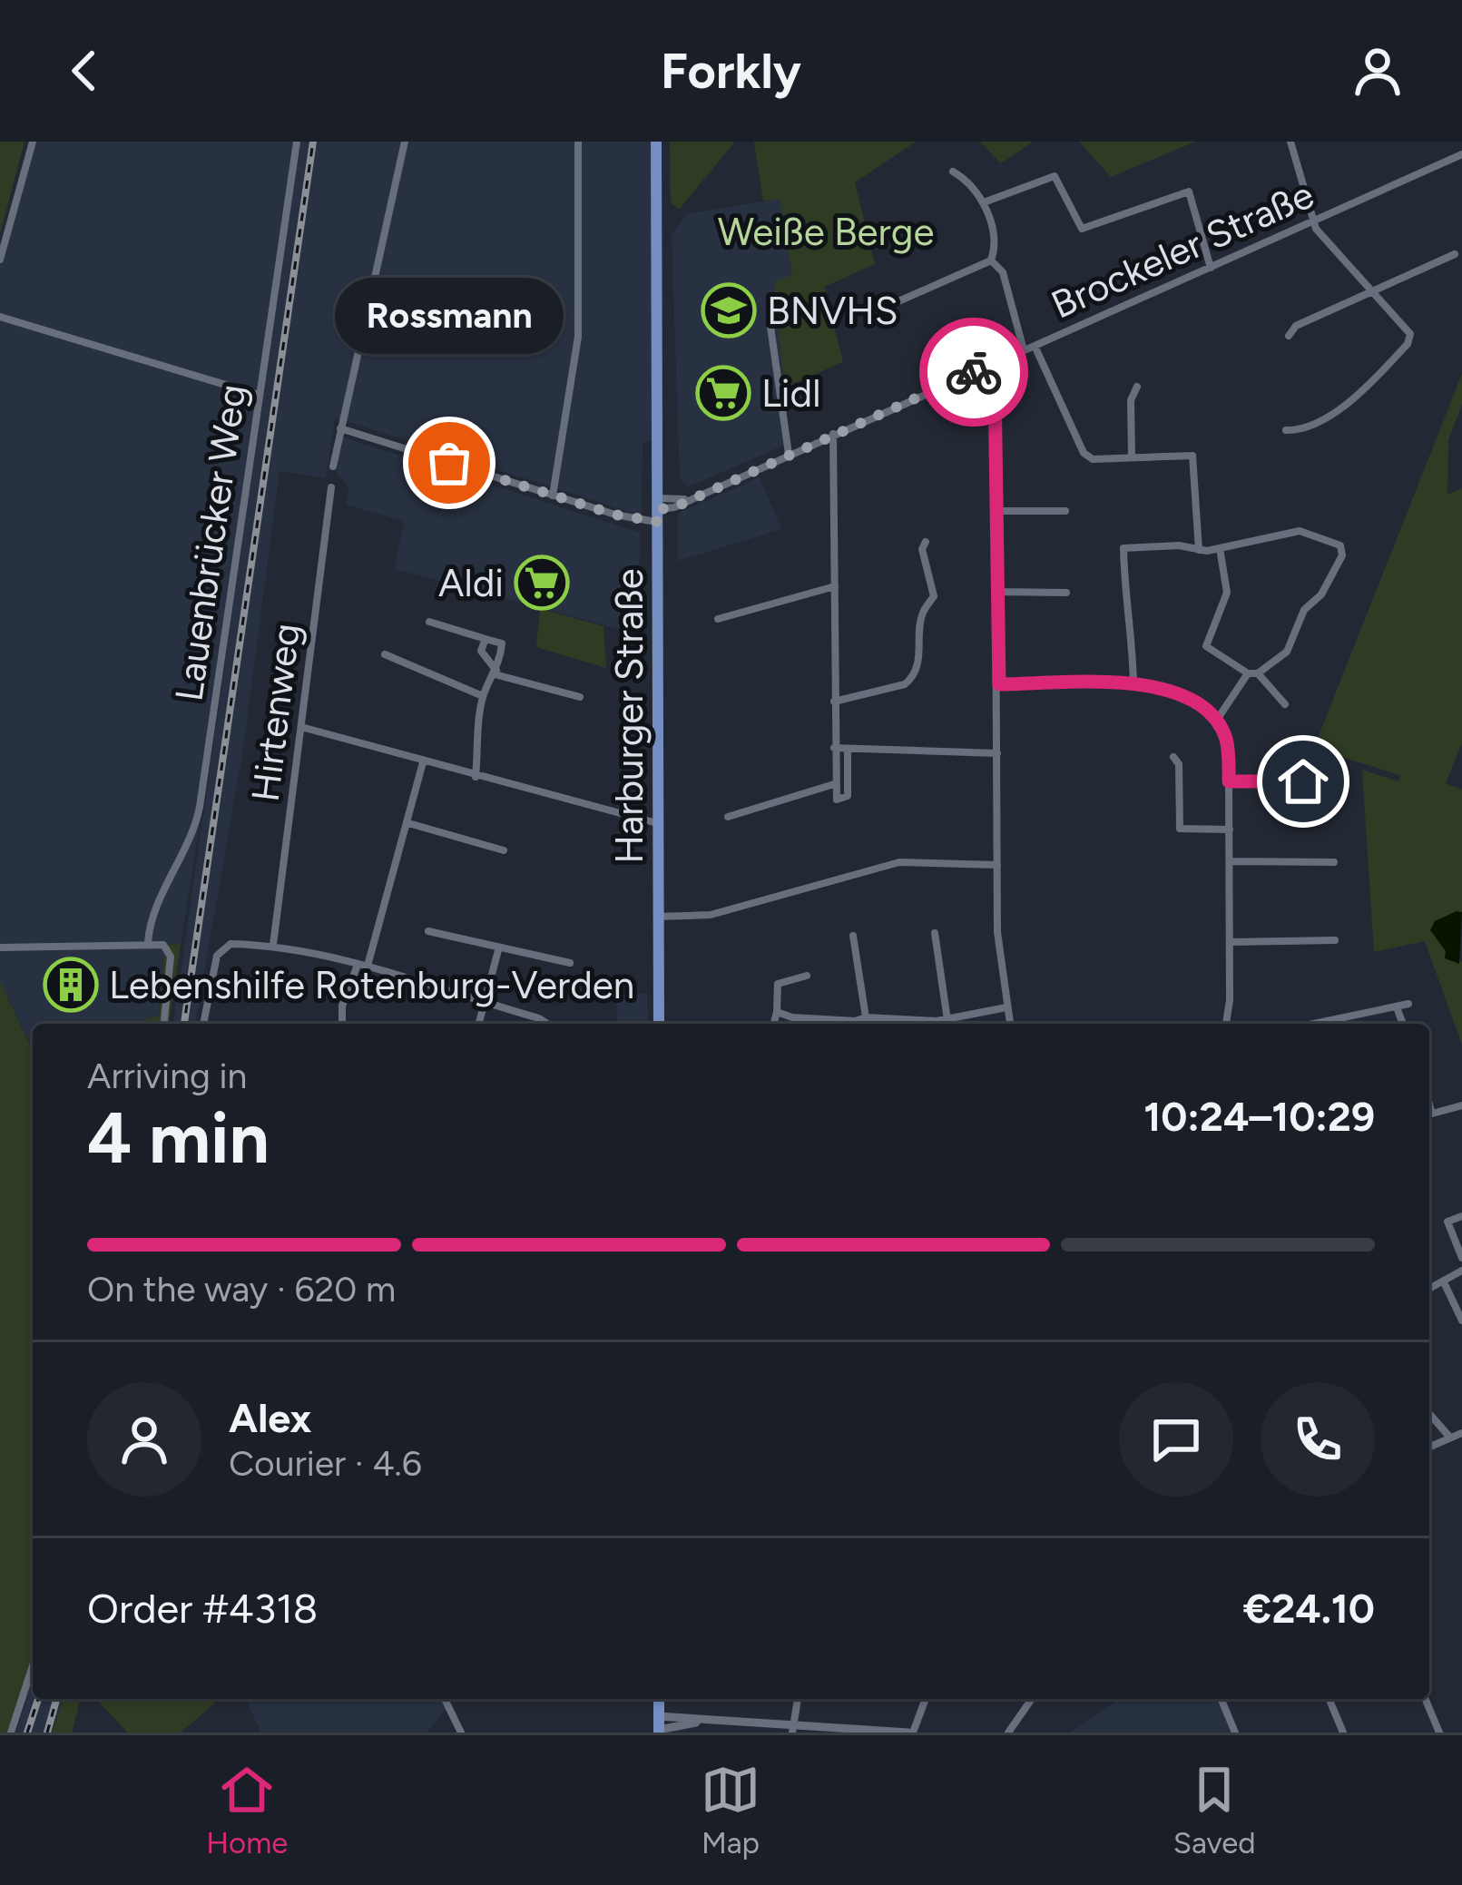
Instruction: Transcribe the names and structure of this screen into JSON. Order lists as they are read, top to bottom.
{
  "streets": {
    "main road": ["Harburger Straße"],
    "street": ["Brockeler Straße", "Lauenbrücker Weg", "Hirtenweg"]
  },
  "crossings": [
    ["Brockeler Straße", "Harburger Straße"]
  ],
  "parks": ["Weiße Berge"],
  "places": {
    "school or university": ["BNVHS"],
    "supermarket": ["Lidl", "Aldi"],
    "other": ["Rossmann"],
    "building": ["Lebenshilfe Rotenburg-Verden"]
  },
  "page": {
    "header": "Forkly",
    "bubble": "Rossmann",
    "heading": ["4 min", "Arriving in", "10:24–10:29"],
    "panel": [
      "Alex",
      "Courier · 4.6",
      "Order #4318",
      "€24.10"
    ],
    "bar": "On the way · 620 m",
    "tabs": ["Home", "Map", "Saved"]
  }
}
